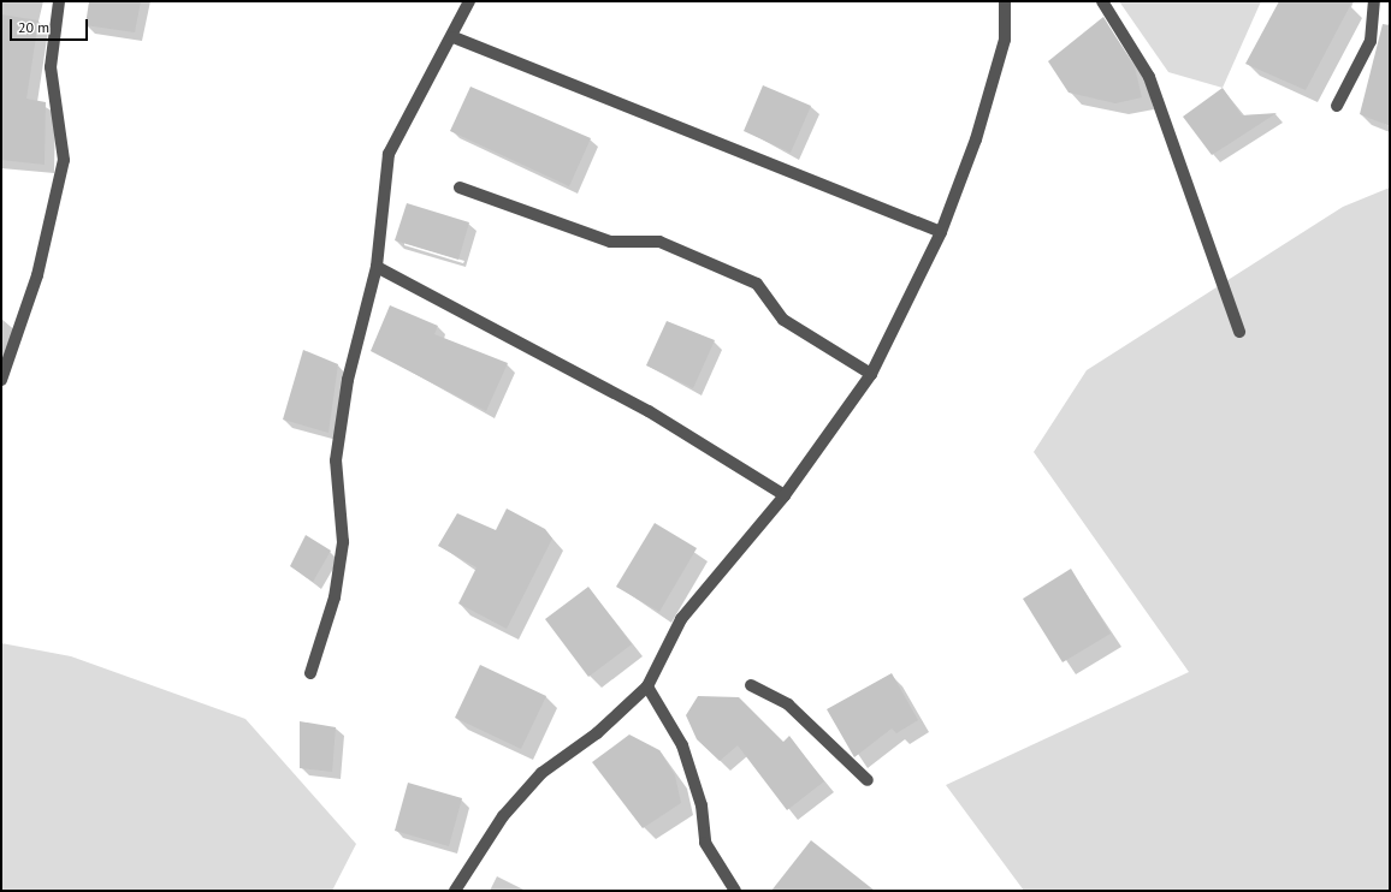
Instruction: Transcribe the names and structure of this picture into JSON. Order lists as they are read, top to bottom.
{
  "scale_bar": "20 m"
}
